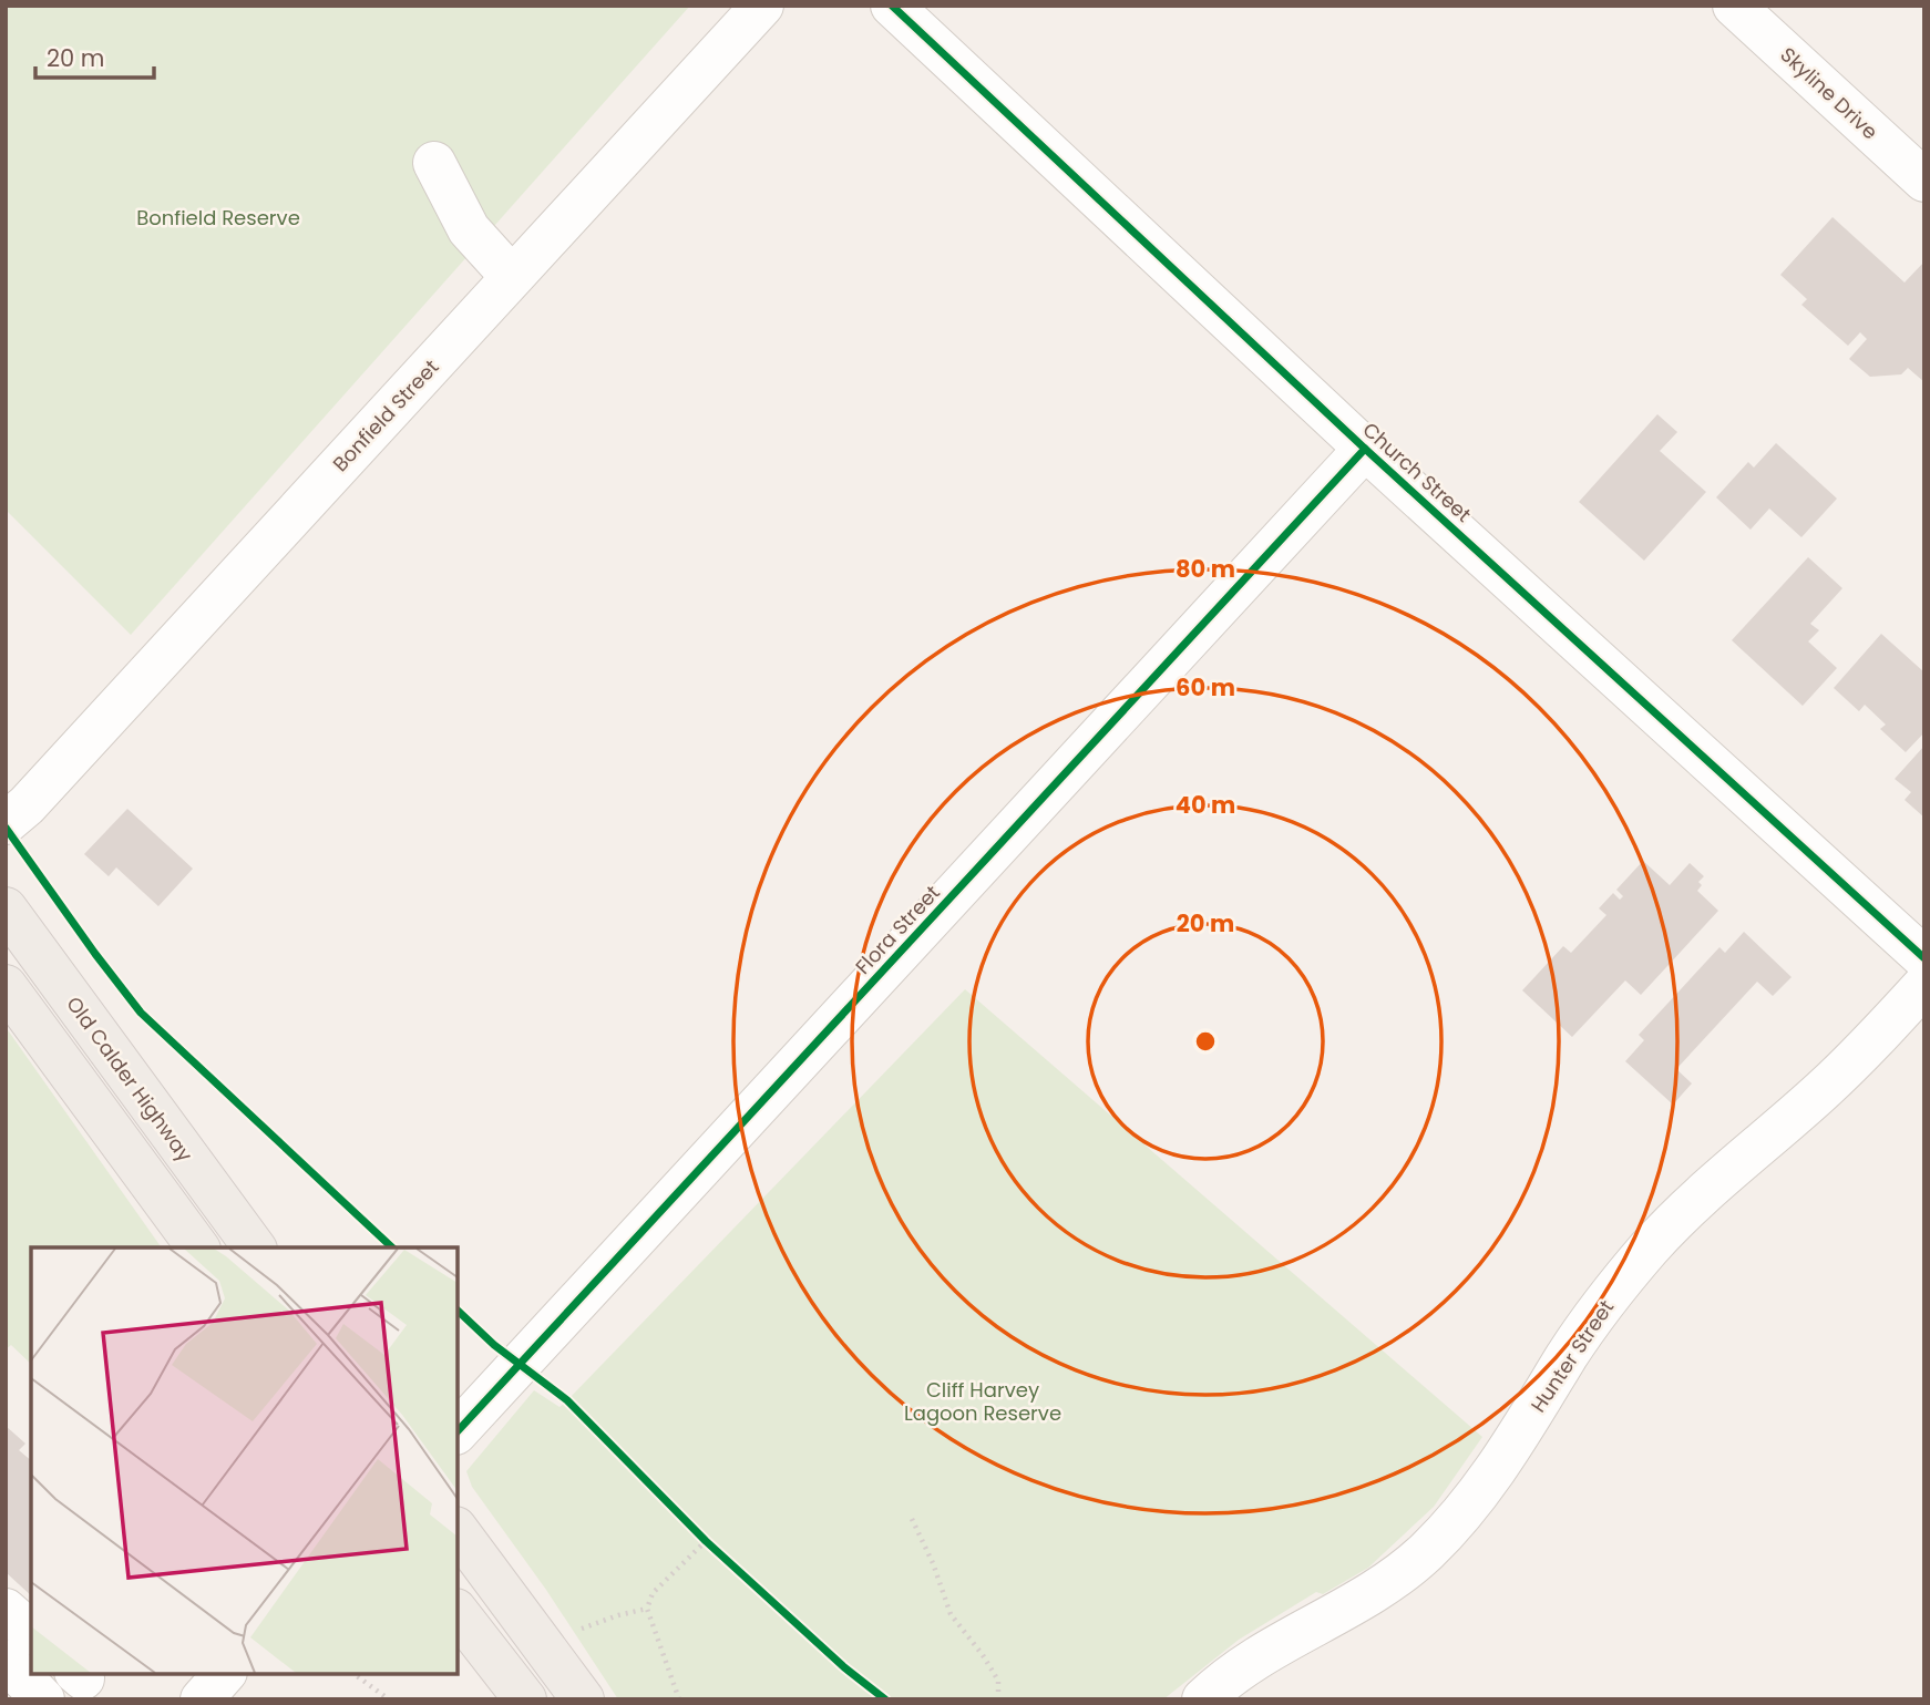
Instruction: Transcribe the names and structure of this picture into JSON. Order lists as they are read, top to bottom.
{
  "streets": {
    "main road": ["Old Calder Highway"],
    "street": [
      "Skyline Drive",
      "Bonfield Street",
      "Church Street",
      "Flora Street",
      "Hunter Street"
    ]
  },
  "crossings": [
    ["Church Street", "Flora Street"]
  ],
  "parks": ["Bonfield Reserve", "Cliff Harvey Lagoon Reserve"],
  "scale_bar": "20 m",
  "rings": [
    "80 m",
    "60 m",
    "40 m",
    "20 m"
  ]
}
